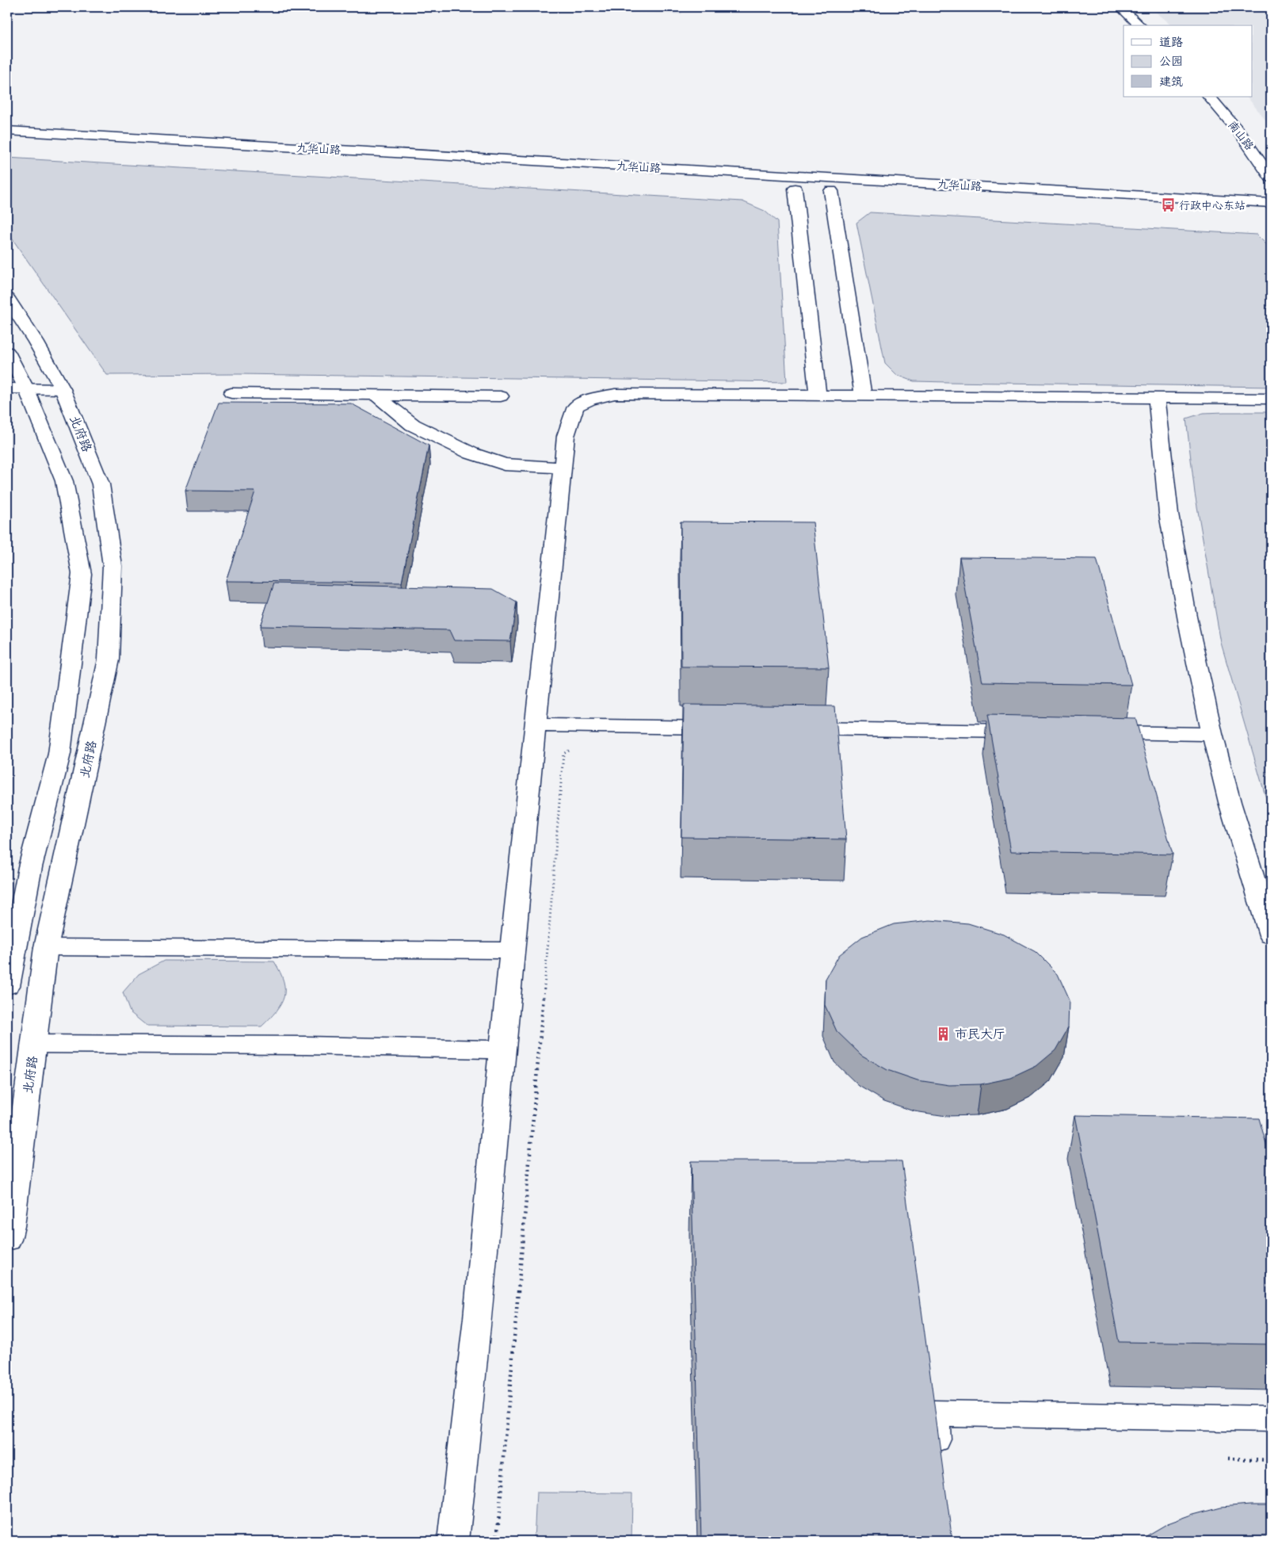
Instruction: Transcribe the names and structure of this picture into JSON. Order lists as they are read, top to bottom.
{
  "streets": {
    "main road": ["南山路", "九华山路", "北府路"]
  },
  "places": {
    "bus stop": ["行政中心东站"],
    "building": ["市民大厅"]
  },
  "legend": ["道路", "公园", "建筑"]
}
